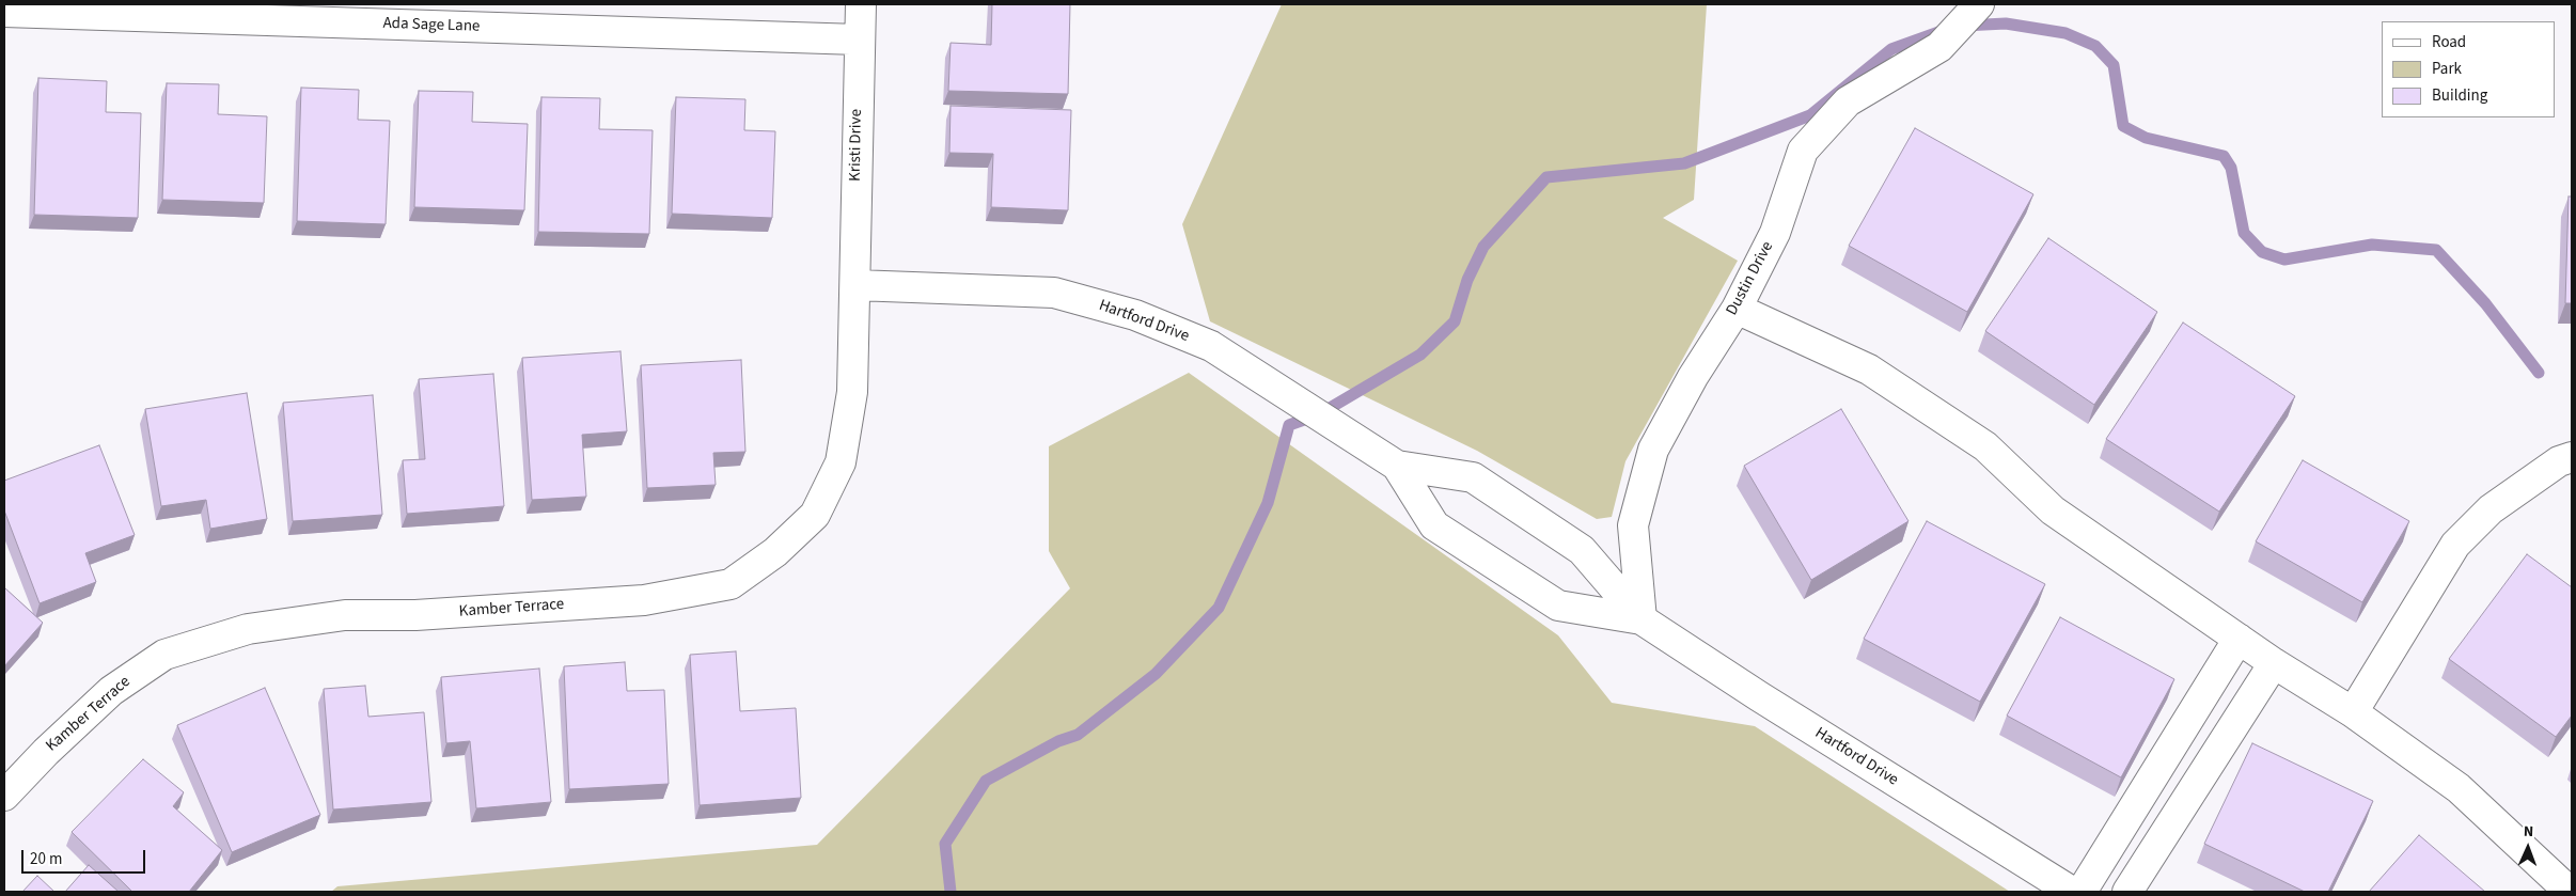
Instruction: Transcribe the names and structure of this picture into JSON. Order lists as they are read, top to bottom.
{
  "streets": {
    "street": [
      "Ada Sage Lane",
      "Kristi Drive",
      "Dustin Drive",
      "Hartford Drive",
      "Kamber Terrace"
    ]
  },
  "crossings": [
    ["Ada Sage Lane", "Kristi Drive"],
    ["Kristi Drive", "Hartford Drive"],
    ["Kristi Drive", "Kamber Terrace"],
    ["Dustin Drive", "Hartford Drive"],
    ["Hartford Drive", "Kamber Terrace"]
  ],
  "legend": ["Road", "Park", "Building"],
  "scale_bar": "20 m",
  "north": "top"
}
